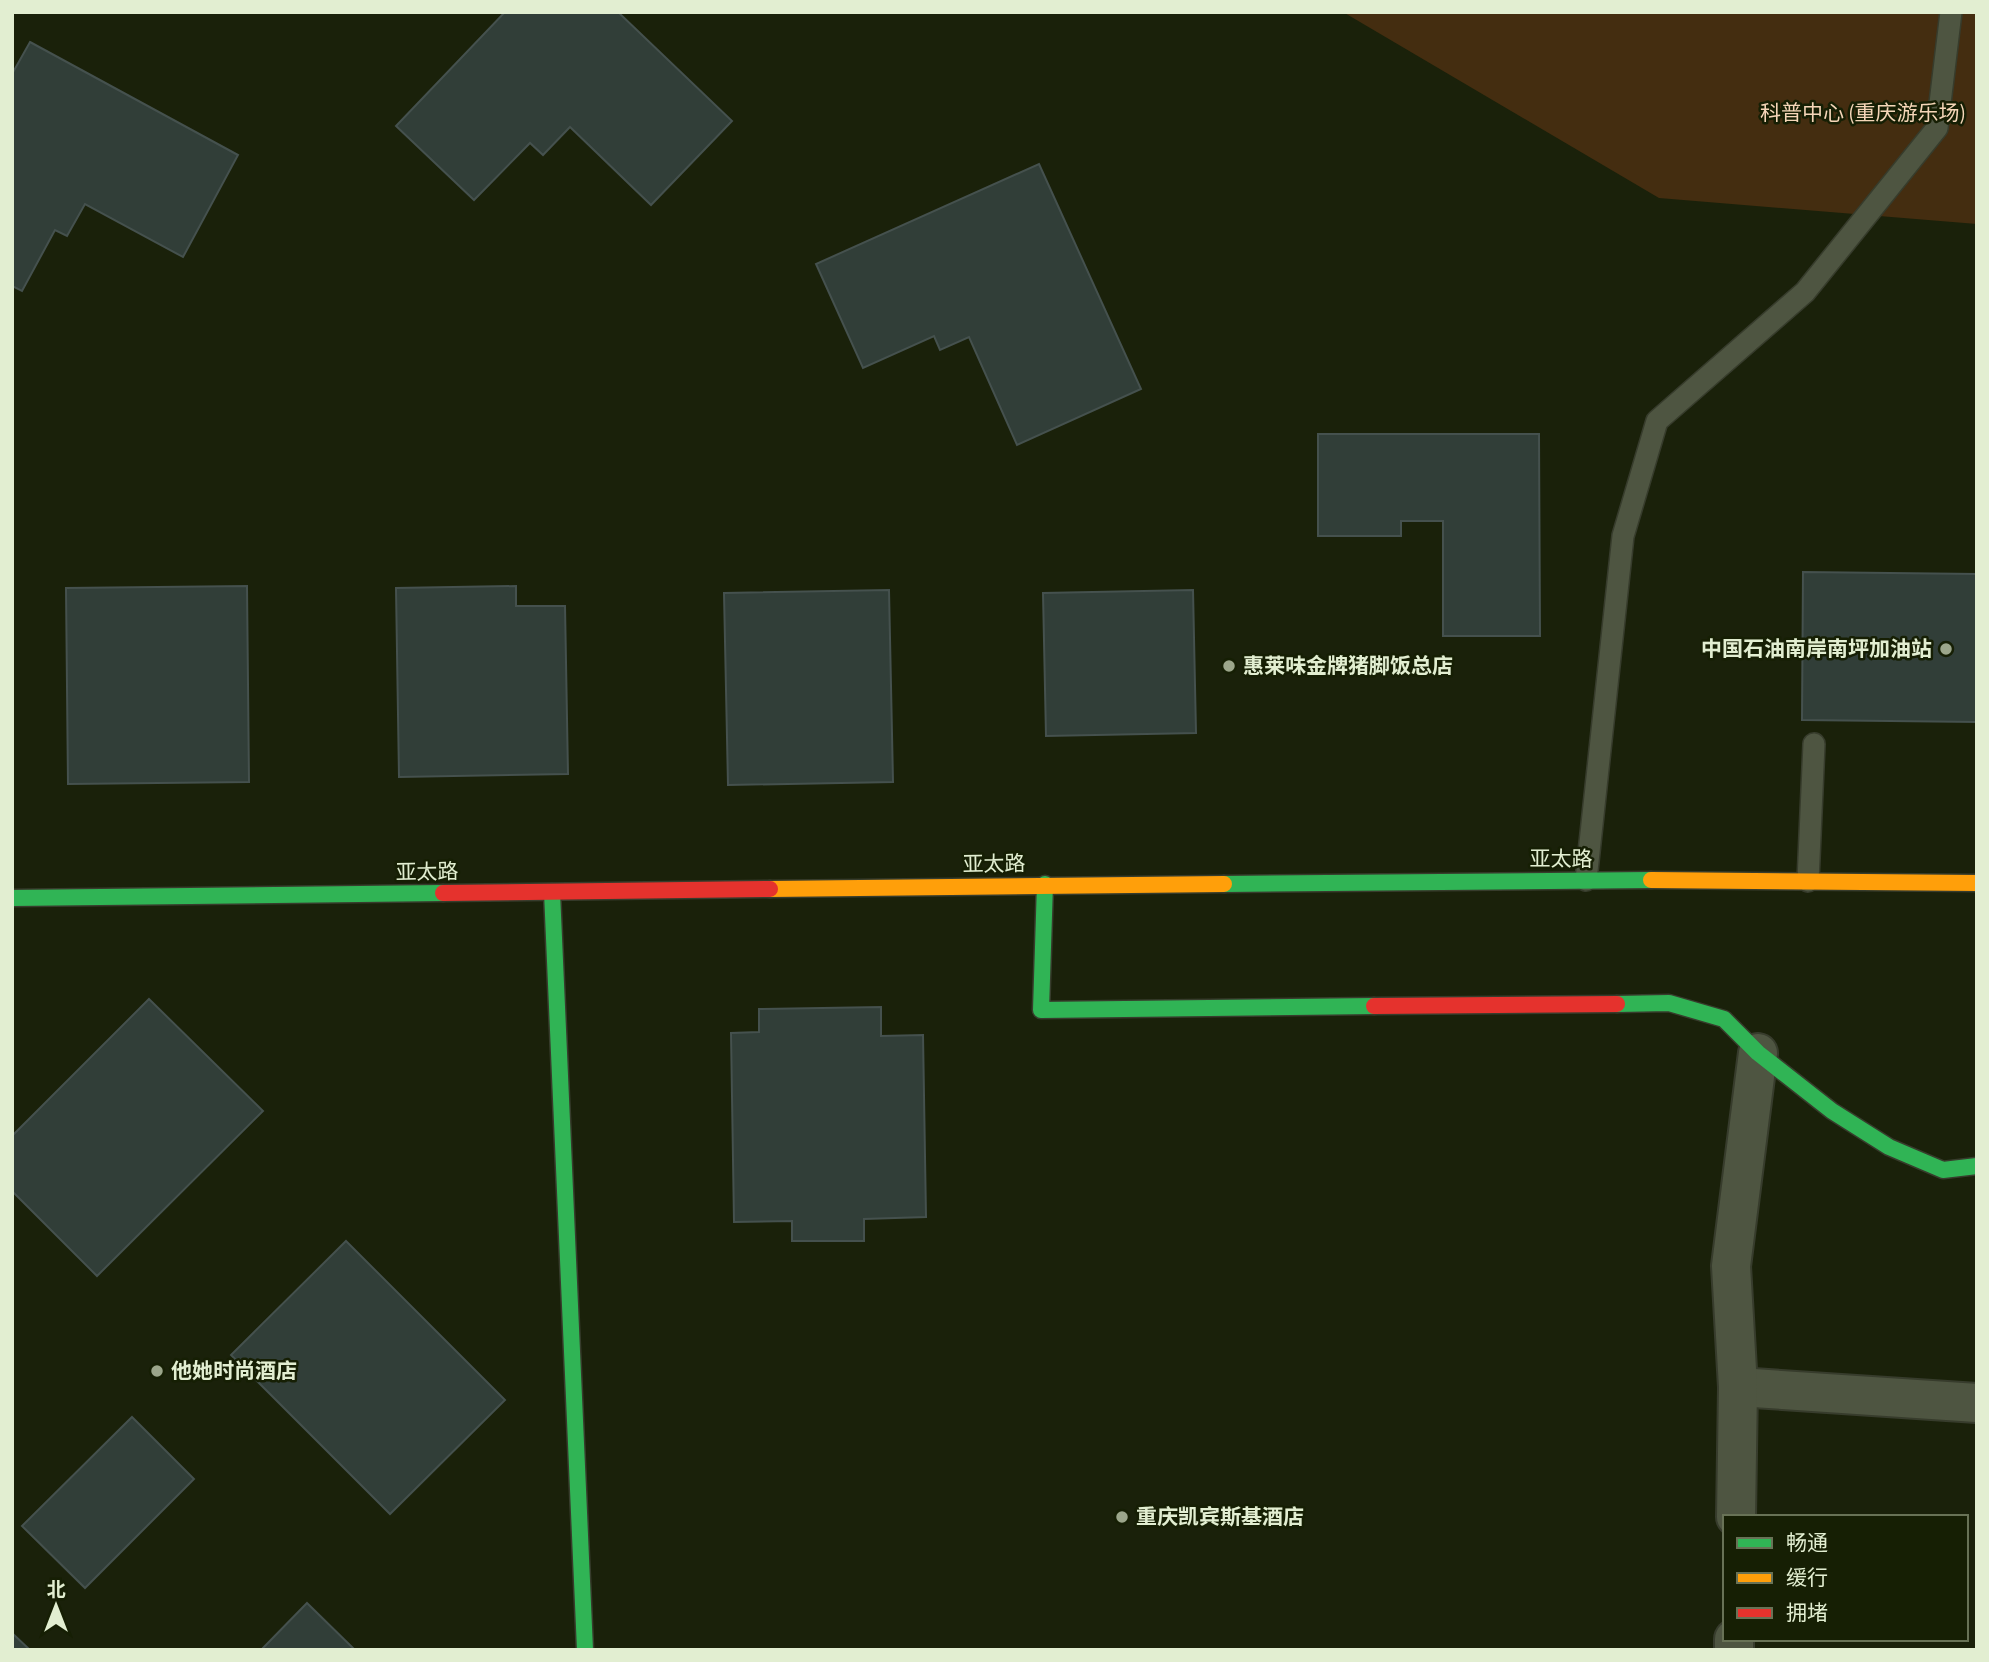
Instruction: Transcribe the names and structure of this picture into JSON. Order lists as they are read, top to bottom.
{
  "streets": {
    "street": ["亚太路"]
  },
  "parks": ["科普中心 (重庆游乐场)"],
  "places": [
    "中国石油南岸南坪加油站",
    "惠莱味金牌猪脚饭总店",
    "他她时尚酒店",
    "重庆凯宾斯基酒店"
  ],
  "legend": ["畅通", "缓行", "拥堵"],
  "north": "top"
}
